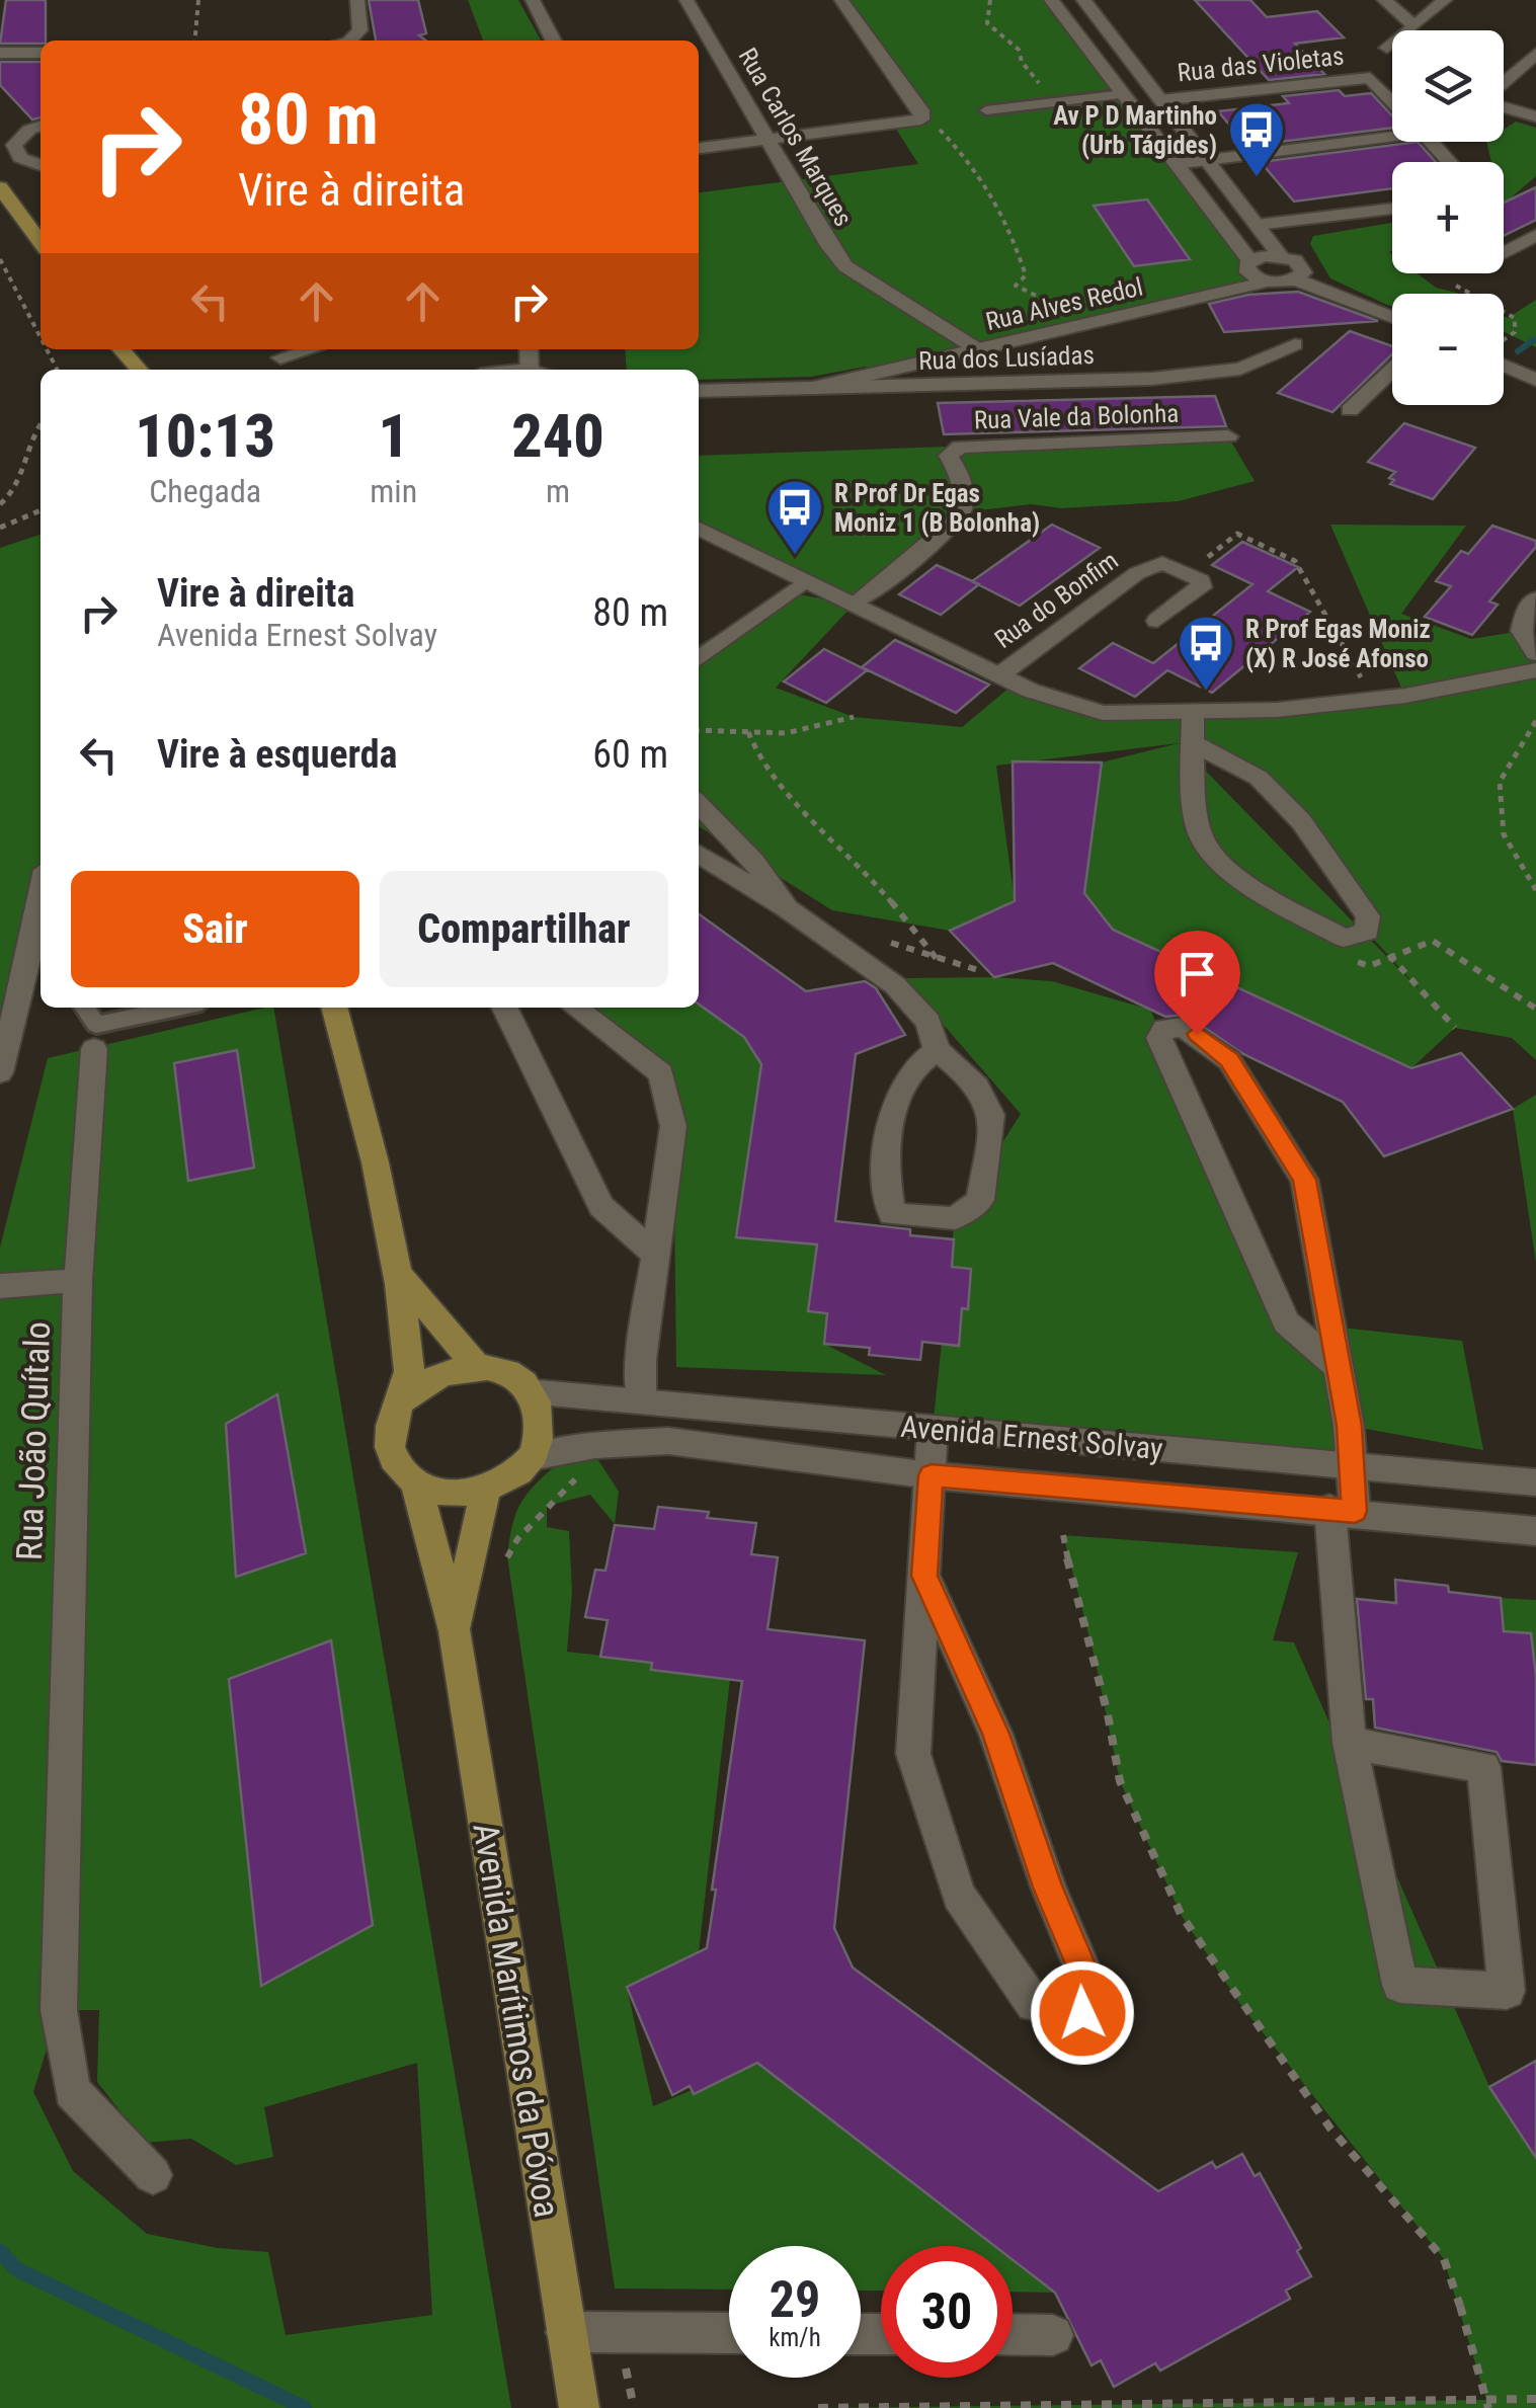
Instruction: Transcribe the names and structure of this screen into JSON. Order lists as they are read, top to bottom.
{
  "streets": {
    "main road": ["Avenida Marítimos da Póvoa"],
    "street": [
      "Rua das Violetas",
      "Rua Carlos Marques",
      "Rua Alves Redol",
      "Rua dos Lusíadas",
      "Rua Vale da Bolonha",
      "Rua do Bonfim",
      "Avenida Ernest Solvay",
      "Rua João Quítalo"
    ]
  },
  "crossings": [
    ["Rua Carlos Marques", "Rua Alves Redol"],
    ["Rua Alves Redol", "Rua dos Lusíadas"],
    ["Avenida Ernest Solvay", "Avenida Marítimos da Póvoa"]
  ],
  "places": {
    "bus stop": ["Av P D Martinho (Urb Tágides)", "R Prof Dr Egas Moniz 1 (B Bolonha)", "R Prof Egas Moniz (X) R José Afonso"]
  },
  "page": {
    "map_buttons": ["+", "−"],
    "turn": ["80 m", "Vire à direita"],
    "eta": [
      "10:13",
      "Chegada",
      "1",
      "min",
      "240",
      "m"
    ],
    "list": [
      {
        "name": "Vire à direita",
        "note": "Avenida Ernest Solvay",
        "value": "80 m"
      },
      {
        "name": "Vire à esquerda",
        "value": "60 m"
      }
    ],
    "buttons": ["Sair", "Compartilhar"],
    "speed": "29 km/h",
    "limit": "30"
  }
}
